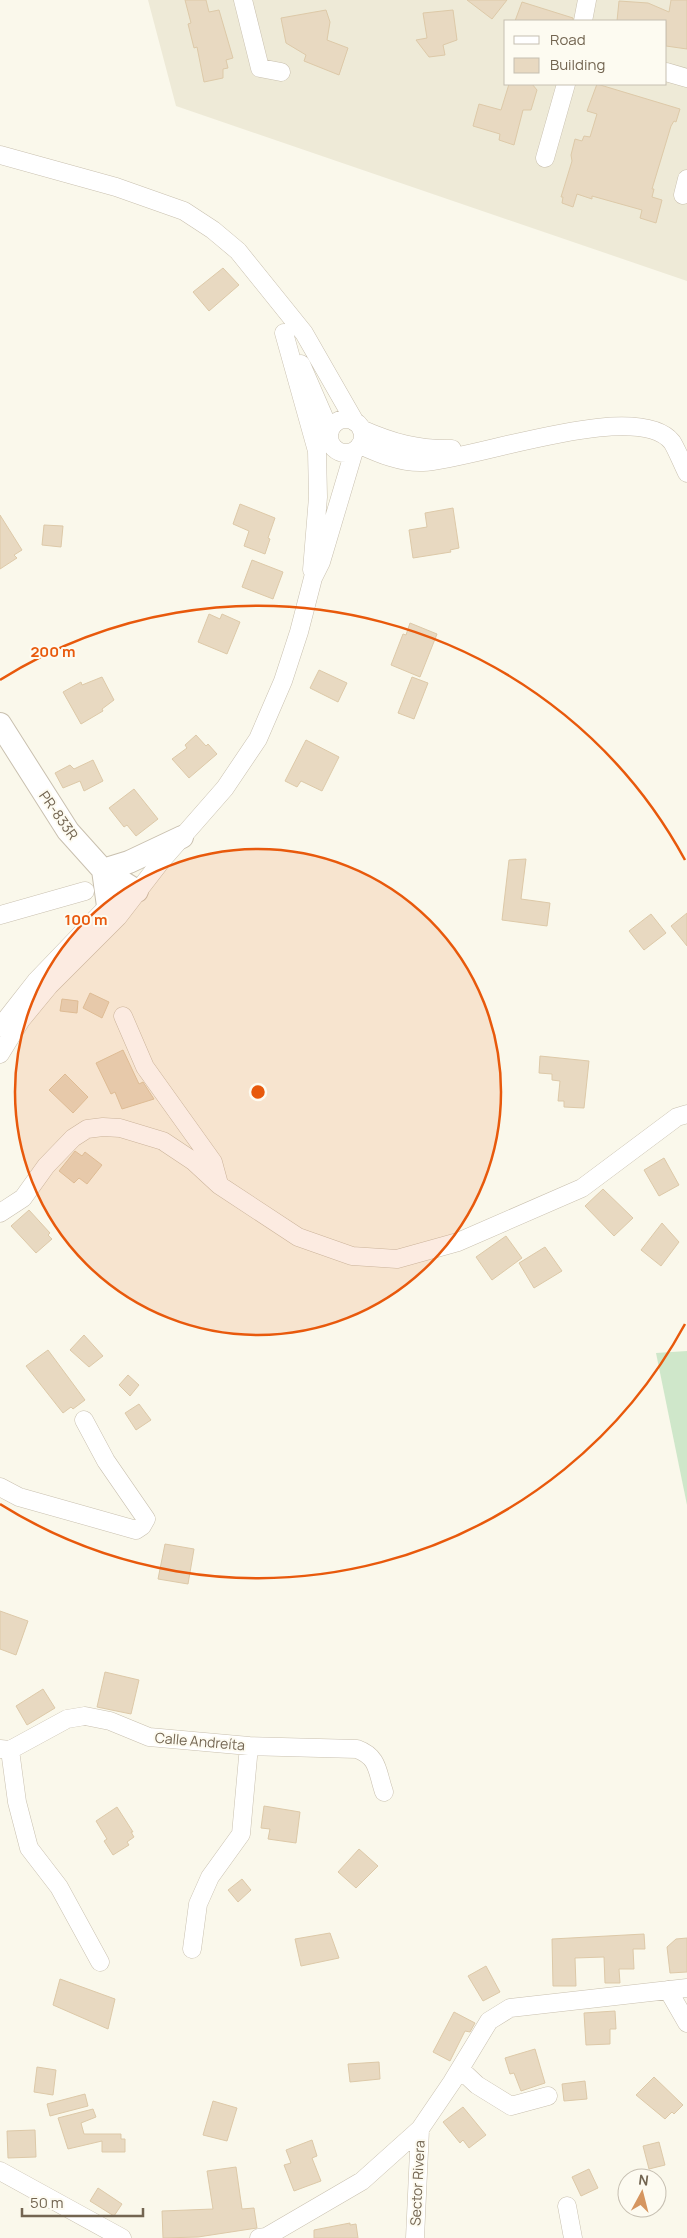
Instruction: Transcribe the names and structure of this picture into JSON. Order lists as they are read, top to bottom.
{
  "streets": {
    "street": ["PR-833R", "Calle Andreíta", "Sector Rivera"]
  },
  "legend": ["Road", "Building"],
  "scale_bar": "50 m",
  "north": "top",
  "rings": ["200 m", "100 m"]
}
